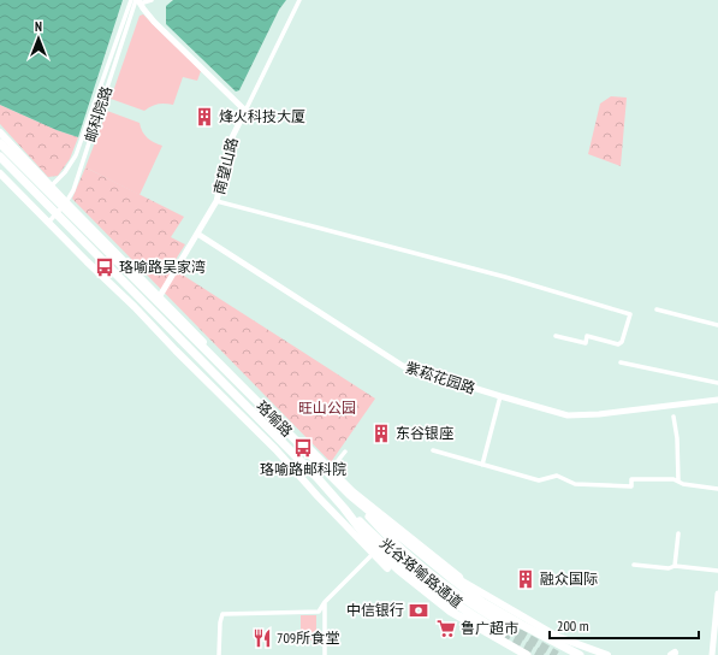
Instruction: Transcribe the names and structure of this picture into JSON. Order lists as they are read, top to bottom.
{
  "streets": {
    "highway": ["珞喻路", "光谷珞喻路通道"],
    "street": ["邮科院路", "南望山路", "紫菘花园路"]
  },
  "crossings": [
    ["邮科院路", "珞喻路"],
    ["南望山路", "紫菘花园路"],
    ["南望山路", "珞喻路"],
    ["珞喻路", "光谷珞喻路通道"]
  ],
  "parks": ["旺山公园"],
  "places": {
    "building": ["烽火科技大厦", "东谷银座", "融众国际"],
    "bus stop": ["珞喻路吴家湾", "珞喻路邮科院"],
    "bank": ["中信银行"],
    "supermarket": ["鲁广超市"],
    "restaurant": ["709所食堂"]
  },
  "scale_bar": "200 m",
  "north": "top"
}
